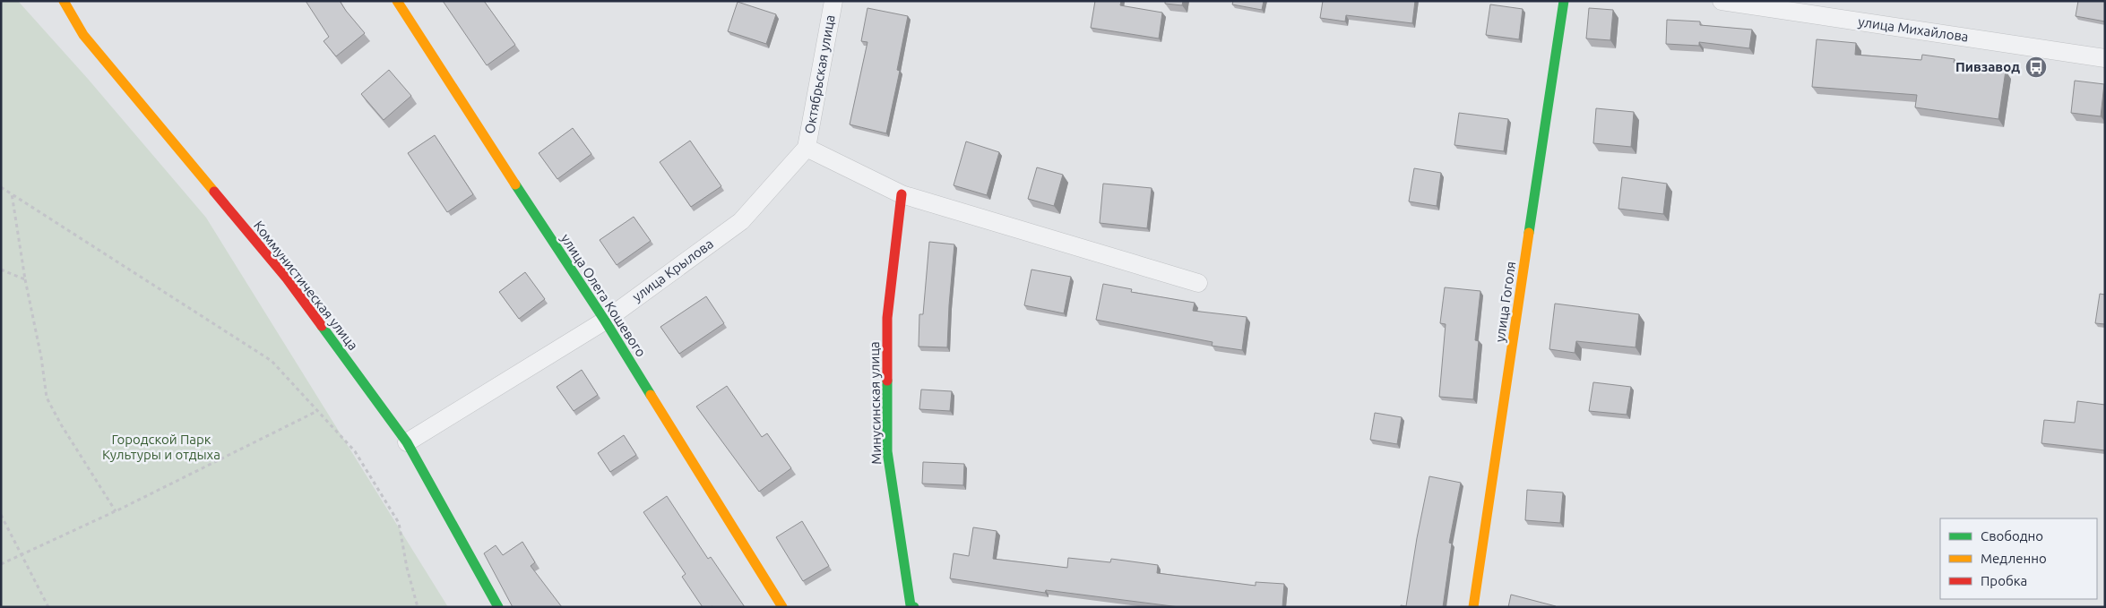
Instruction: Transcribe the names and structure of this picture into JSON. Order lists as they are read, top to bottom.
{
  "streets": {
    "street": [
      "улица Михайлова",
      "Октябрьская улица",
      "улица Крылова",
      "Коммунистическая улица",
      "улица Олега Кошевого",
      "улица Гоголя",
      "Минусинская улица"
    ]
  },
  "crossings": [
    ["Октябрьская улица", "улица Крылова"],
    ["улица Крылова", "Коммунистическая улица"],
    ["улица Крылова", "улица Олега Кошевого"]
  ],
  "parks": ["Городской Парк Культуры и отдыха"],
  "places": {
    "bus stop": ["Пивзавод"]
  },
  "legend": ["Свободно", "Медленно", "Пробка"]
}
